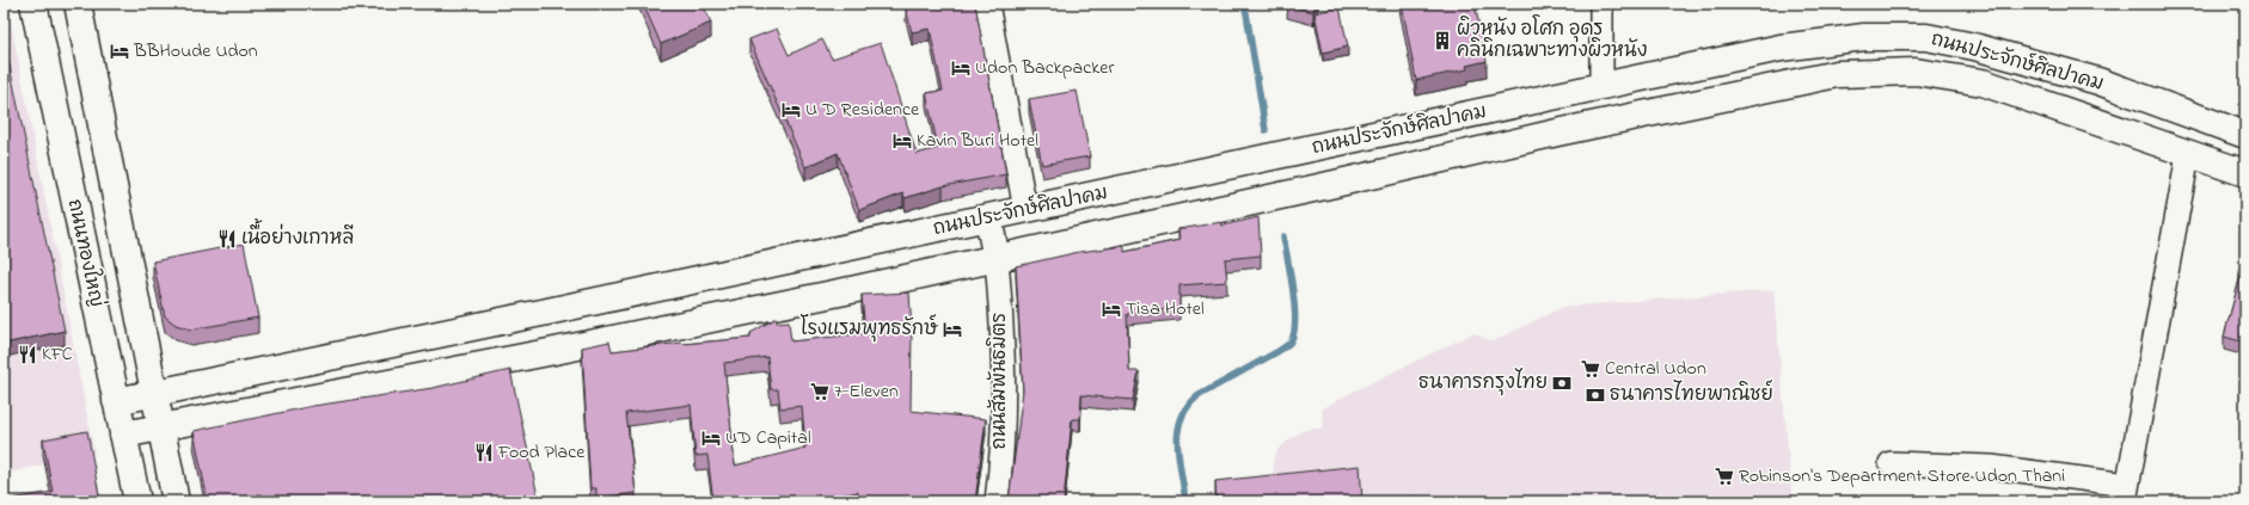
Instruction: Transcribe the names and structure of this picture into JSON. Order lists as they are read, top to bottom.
{
  "streets": {
    "street": ["ถนนประจักษ์ศิลปาคม", "ถนนทองใหญ่", "ถนนสัมพันธมิตร"]
  },
  "crossings": [
    ["ถนนประจักษ์ศิลปาคม", "ถนนทองใหญ่"],
    ["ถนนประจักษ์ศิลปาคม", "ถนนสัมพันธมิตร"]
  ],
  "places": {
    "building": ["ผิวหนัง อโศก อุดร คลินิกเฉพาะทางผิวหนัง"],
    "hotel": [
      "BBHoude Udon",
      "Udon Backpacker",
      "U D Residence",
      "Kavin Buri Hotel",
      "Tisa Hotel",
      "โรงเเรมพุทธรักษ์",
      "UD Capital"
    ],
    "restaurant": ["เนื้อย่างเกาหลี", "KFC", "Food Place"],
    "supermarket": ["Central Udon", "7-Eleven", "Robinson's Department Store Udon Thani"],
    "bank": ["ธนาคารกรุงไทย", "ธนาคารไทยพาณิชย์"]
  }
}
